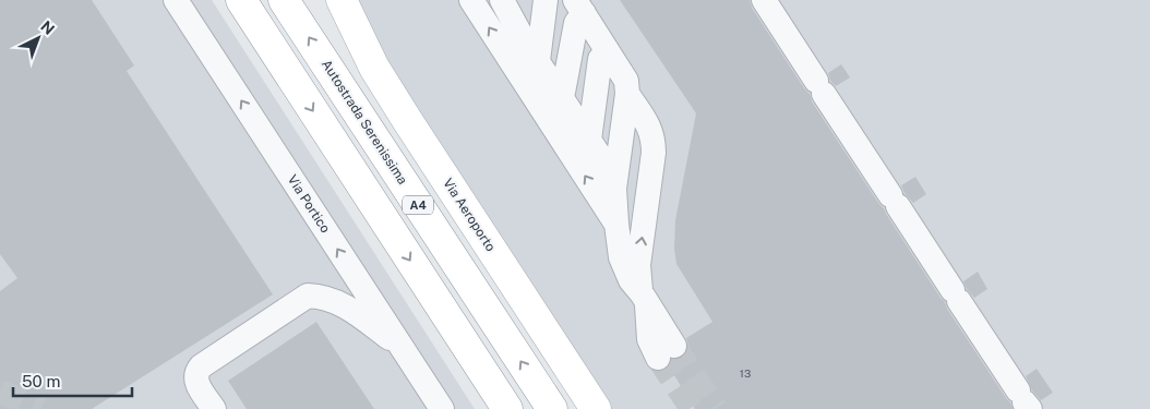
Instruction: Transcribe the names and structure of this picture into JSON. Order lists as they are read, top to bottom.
{
  "streets": {
    "main road": ["Autostrada Serenissima", "A4", "Via Aeroporto"],
    "street": ["Via Portico"]
  },
  "one_way": ["Via Portico"],
  "house_numbers": ["13"],
  "scale_bar": "50 m",
  "north": "top right"
}
